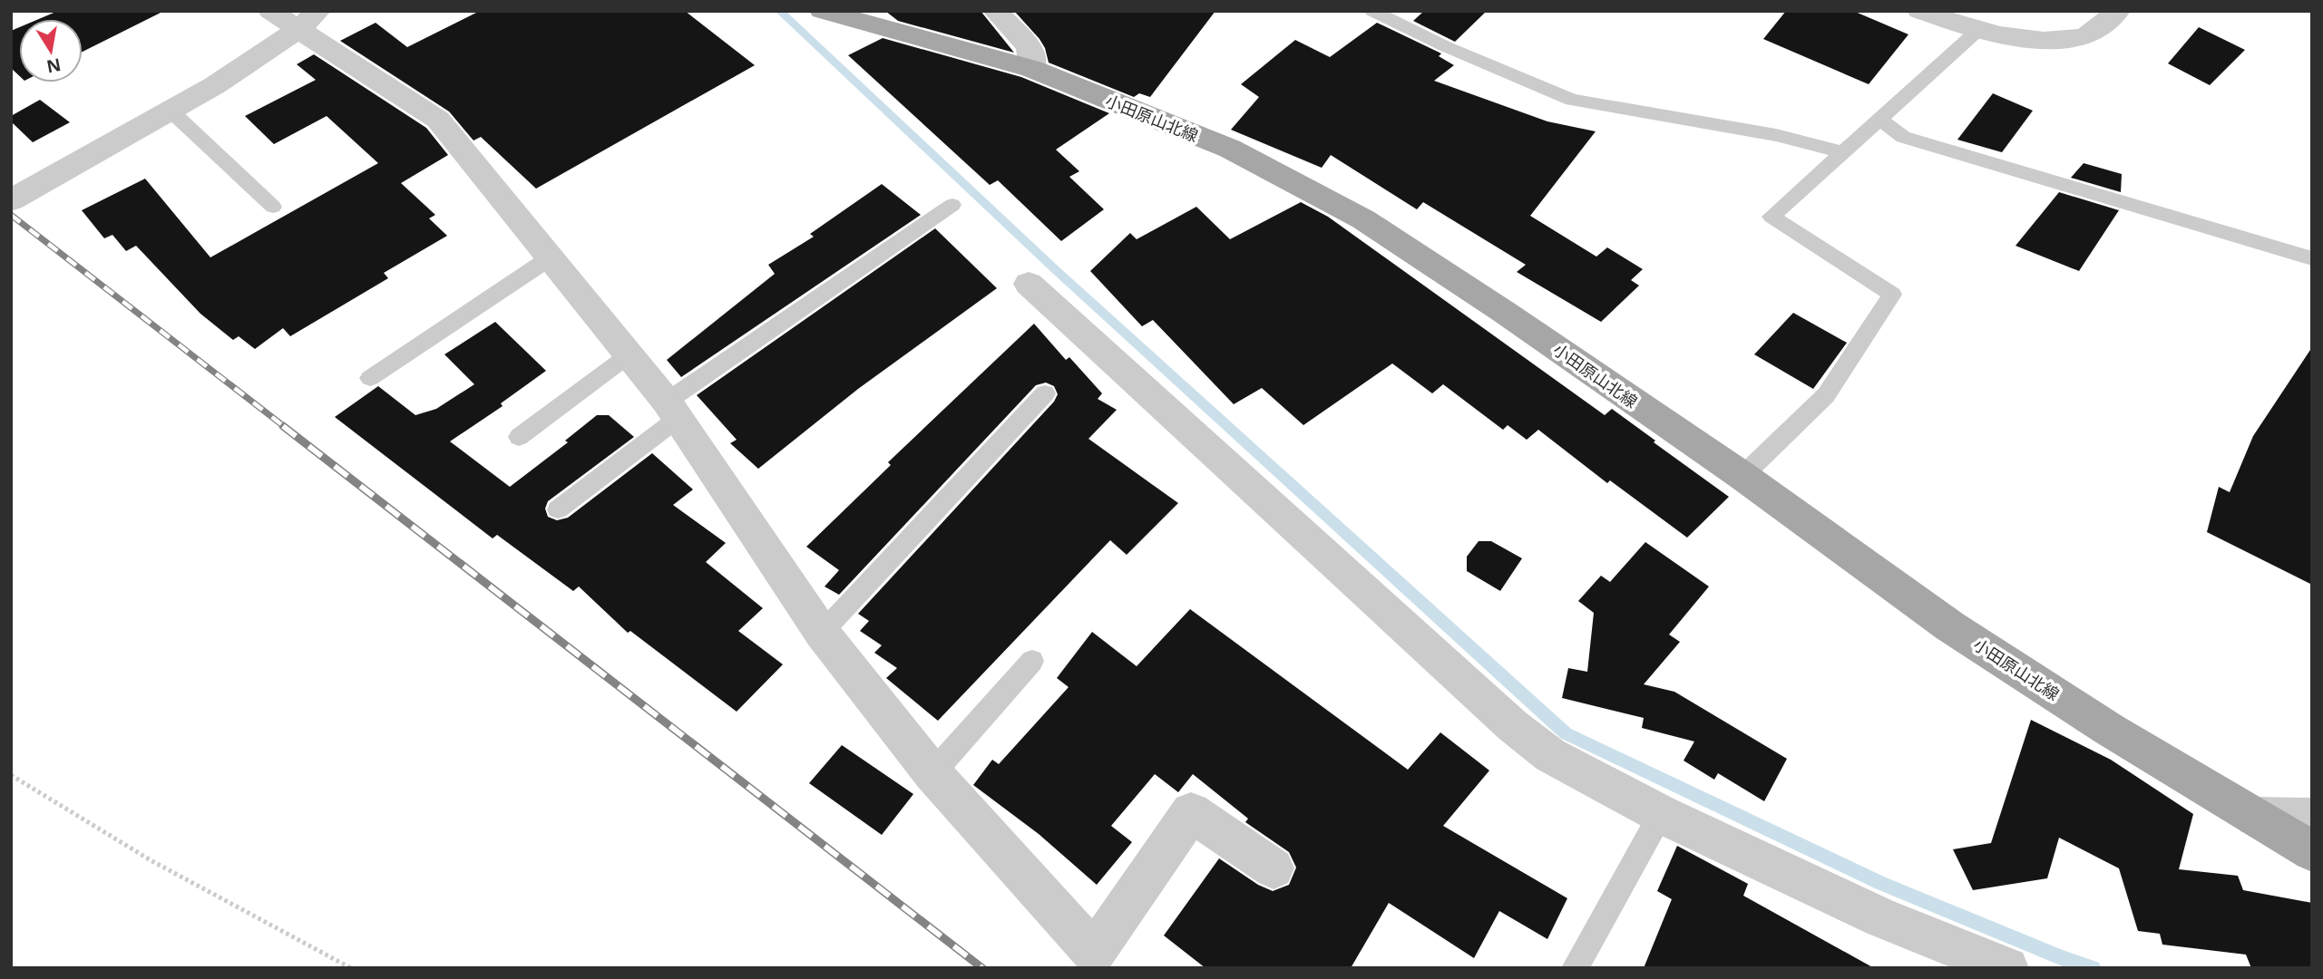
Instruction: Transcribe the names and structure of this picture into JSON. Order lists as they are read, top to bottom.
{
  "streets": {
    "main road": ["小田原山北線"]
  },
  "north": "bottom"
}
